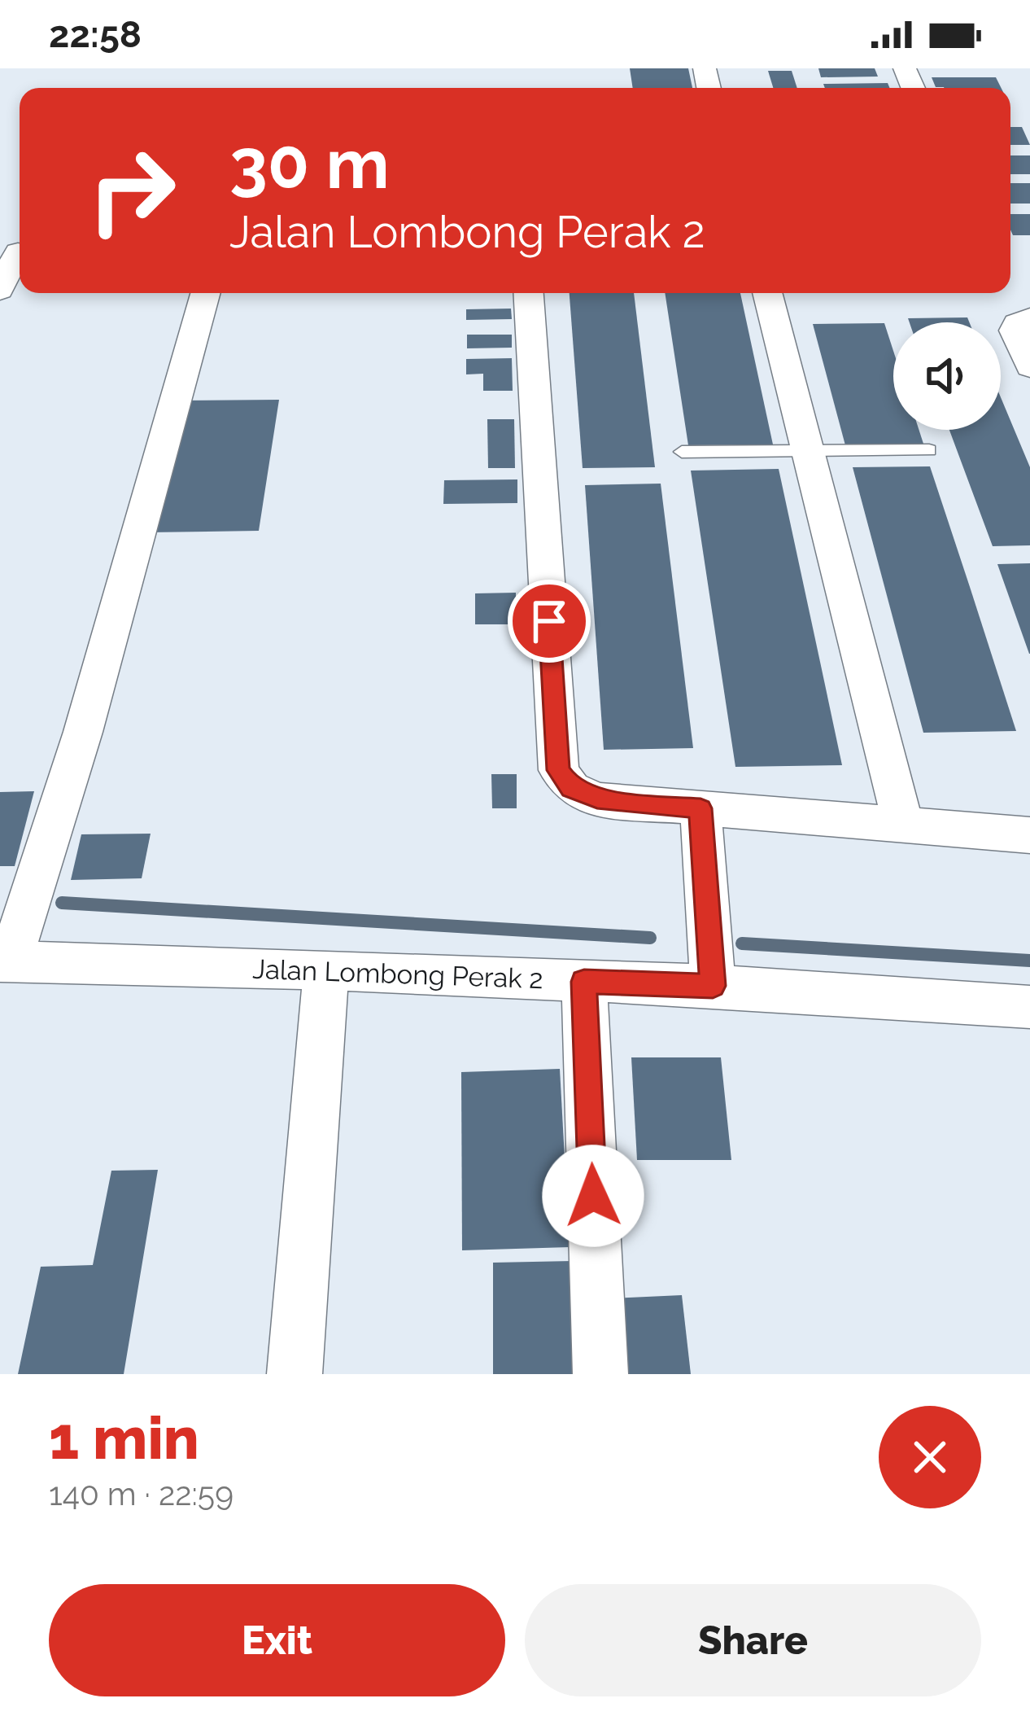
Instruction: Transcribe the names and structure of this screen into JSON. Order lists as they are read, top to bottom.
{
  "streets": {
    "street": ["Jalan Lombong Perak 2"]
  },
  "page": {
    "status": "22:58",
    "turn": ["30 m", "Jalan Lombong Perak 2"],
    "heading": ["1 min", "140 m · 22:59"],
    "buttons": ["Exit", "Share"]
  }
}
